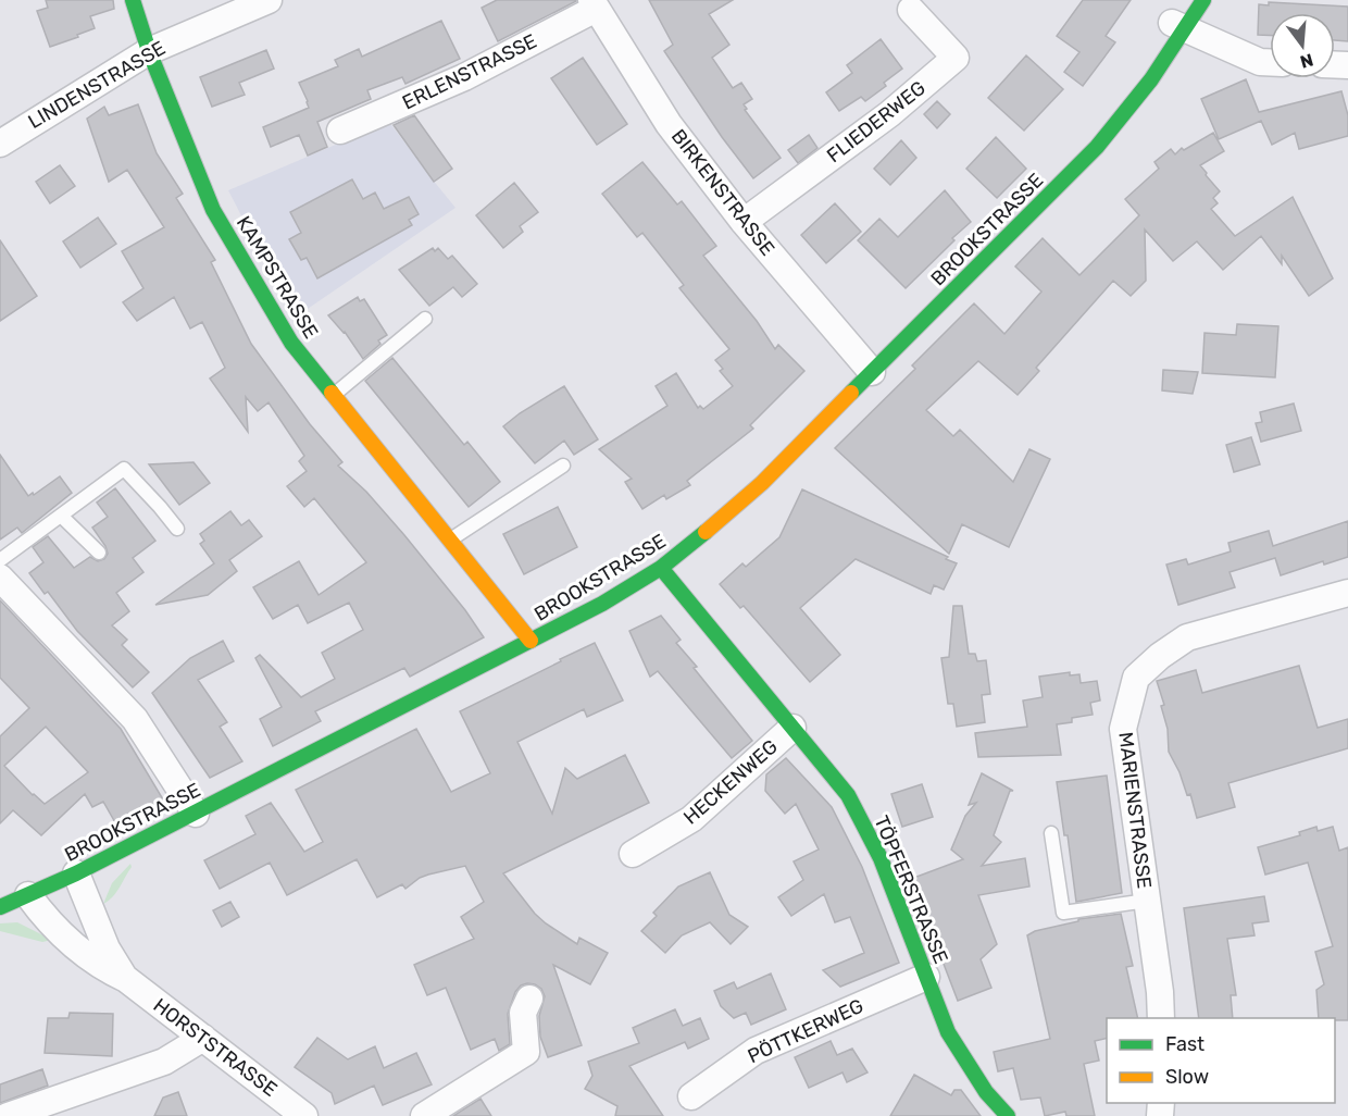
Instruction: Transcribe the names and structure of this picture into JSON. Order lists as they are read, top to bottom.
{
  "streets": {
    "main road": ["BROOKSTRASSE", "KAMPSTRASSE", "TÖPFERSTRASSE"],
    "street": [
      "ERLENSTRASSE",
      "LINDENSTRASSE",
      "FLIEDERWEG",
      "BIRKENSTRASSE",
      "HECKENWEG",
      "MARIENSTRASSE",
      "PÖTTKERWEG",
      "HORSTSTRASSE"
    ]
  },
  "crossings": [
    ["ERLENSTRASSE", "BIRKENSTRASSE"],
    ["LINDENSTRASSE", "KAMPSTRASSE"],
    ["FLIEDERWEG", "BIRKENSTRASSE"],
    ["BIRKENSTRASSE", "BROOKSTRASSE"],
    ["BROOKSTRASSE", "KAMPSTRASSE"],
    ["BROOKSTRASSE", "TÖPFERSTRASSE"],
    ["BROOKSTRASSE", "HORSTSTRASSE"],
    ["HECKENWEG", "TÖPFERSTRASSE"],
    ["TÖPFERSTRASSE", "PÖTTKERWEG"]
  ],
  "legend": ["Fast", "Slow"],
  "north": "bottom"
}
